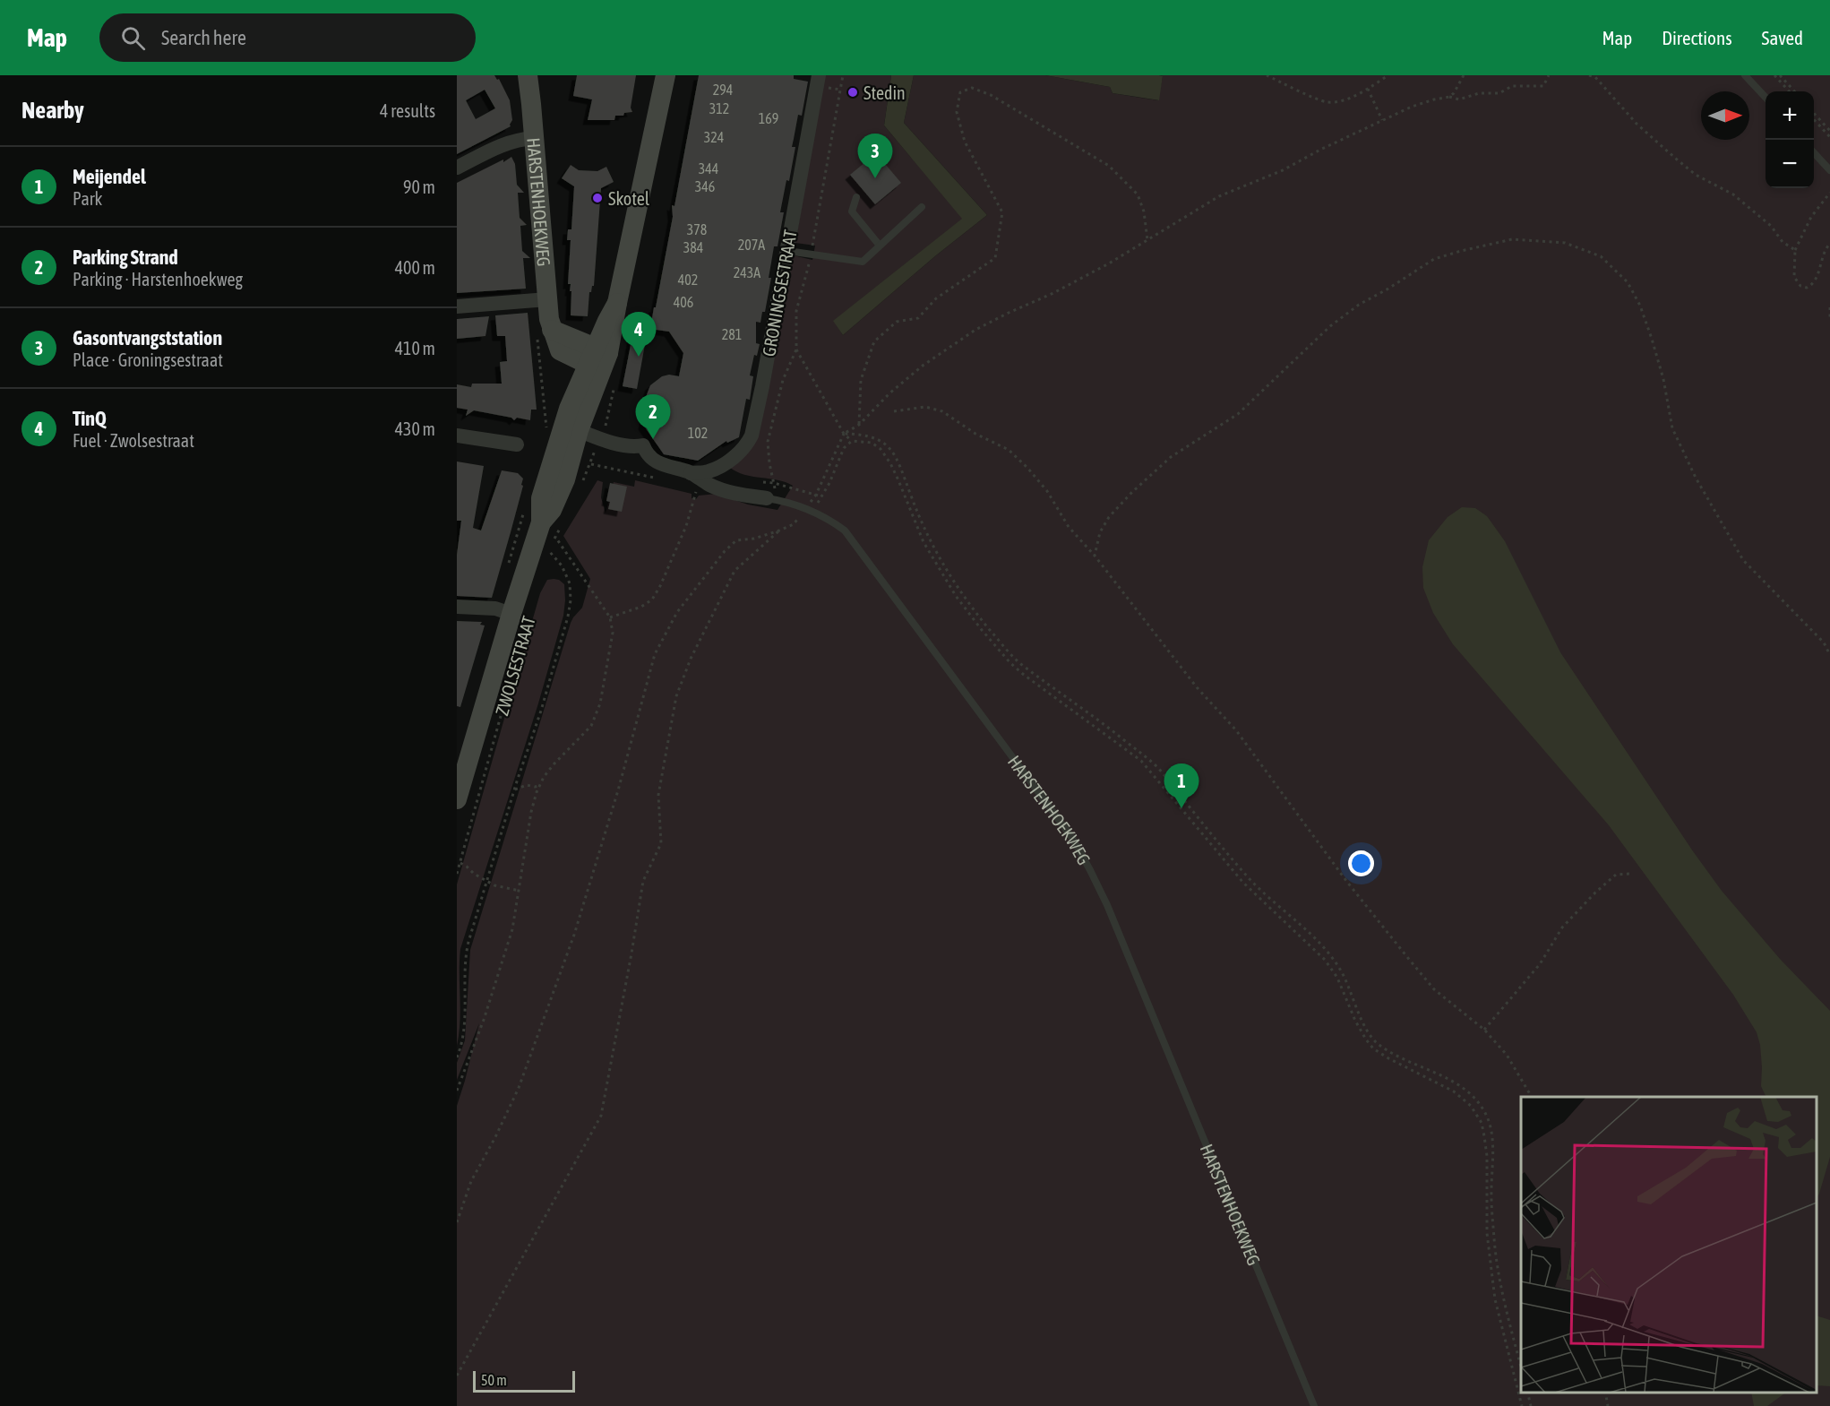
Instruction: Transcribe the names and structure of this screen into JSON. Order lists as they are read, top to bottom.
{
  "streets": {
    "main road": ["HARSTENHOEKWEG", "ZWOLSESTRAAT"],
    "street": ["GRONINGSESTRAAT"]
  },
  "crossings": [
    ["HARSTENHOEKWEG", "GRONINGSESTRAAT"],
    ["HARSTENHOEKWEG", "ZWOLSESTRAAT"]
  ],
  "places": ["Stedin", "Skotel"],
  "house_numbers": [
    "294",
    "312",
    "169",
    "324",
    "344",
    "346",
    "378",
    "207A",
    "384",
    "243A",
    "402",
    "406",
    "281",
    "102"
  ],
  "scale_bar": "50 m",
  "north": "right",
  "page": {
    "header": "Map",
    "search": "Search here",
    "nav": ["Map", "Directions", "Saved"],
    "heading": ["Nearby", "4 results"],
    "map_buttons": ["+", "−"],
    "pins": [
      "3",
      "4",
      "2",
      "1"
    ],
    "list": [
      {
        "mark": "1",
        "name": "Meijendel",
        "note": "Park",
        "value": "90 m"
      },
      {
        "mark": "2",
        "name": "Parking Strand",
        "note": "Parking · Harstenhoekweg",
        "value": "400 m"
      },
      {
        "mark": "3",
        "name": "Gasontvangststation",
        "note": "Place · Groningsestraat",
        "value": "410 m"
      },
      {
        "mark": "4",
        "name": "TinQ",
        "note": "Fuel · Zwolsestraat",
        "value": "430 m"
      }
    ],
    "scale": "50 m"
  }
}
